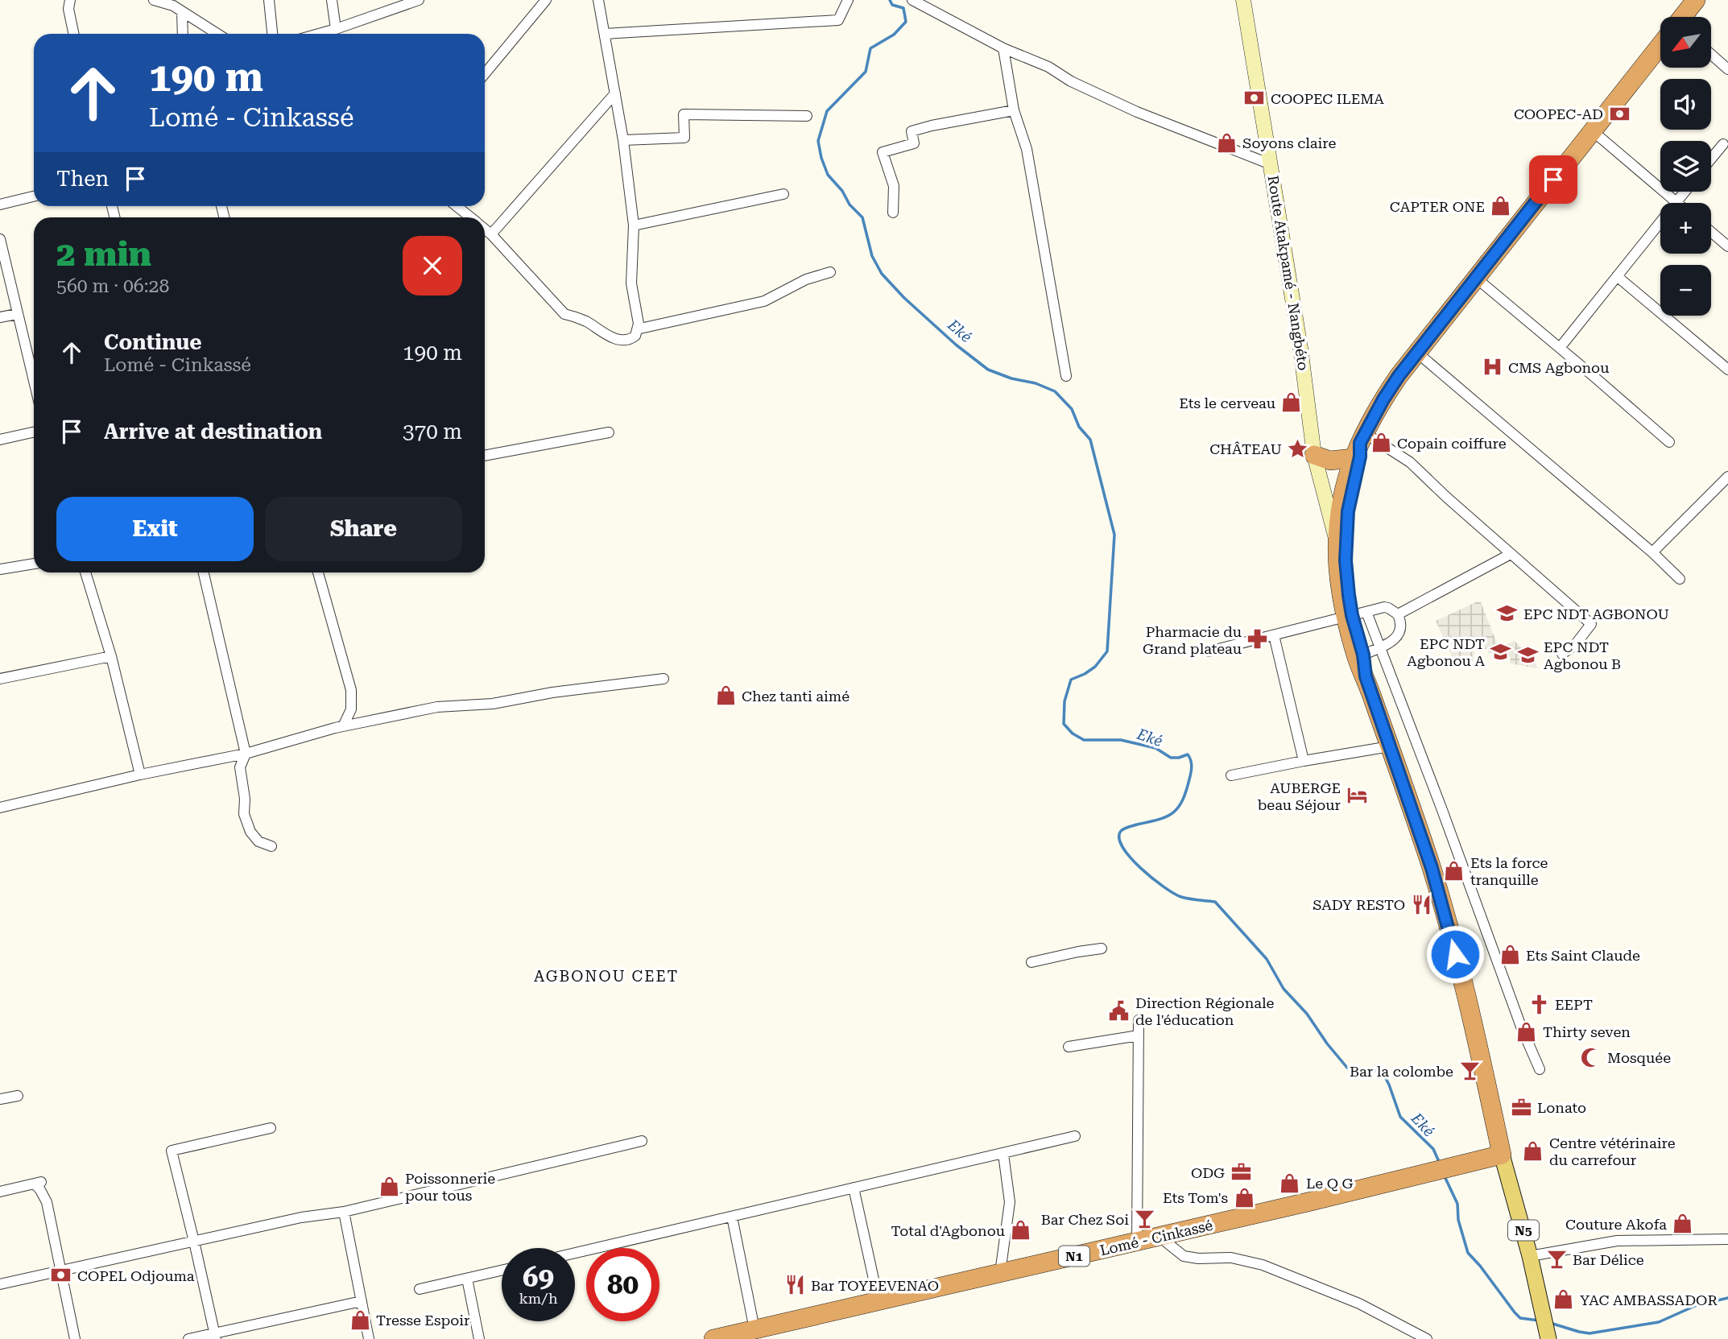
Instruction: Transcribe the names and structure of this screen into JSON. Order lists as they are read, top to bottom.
{
  "streets": {
    "highway": ["Lomé - Cinkassé", "N1"],
    "main road": ["Route Atakpamé - Nangbéto", "N5"]
  },
  "crossings": [
    ["N5", "Lomé - Cinkassé"]
  ],
  "districts": ["AGBONOU CEET"],
  "water": ["Eké"],
  "places": {
    "bank": ["COOPEC ILEMA", "COOPEC-AD", "COPEL Odjouma"],
    "shop": [
      "Soyons claire",
      "CAPTER ONE",
      "Ets le cerveau",
      "Copain coiffure",
      "Chez tanti aimé",
      "Ets la force tranquille",
      "Ets Saint Claude",
      "Thirty seven",
      "Centre vétérinaire du carrefour",
      "Le Q G",
      "Poissonnerie pour tous",
      "Ets Tom's",
      "Couture Akofa",
      "Total d'Agbonou",
      "YAC AMBASSADOR",
      "Tresse Espoir"
    ],
    "hospital": ["CMS Agbonou"],
    "place": ["CHÂTEAU"],
    "school or university": ["EPC NDT AGBONOU", "EPC NDT Agbonou A", "EPC NDT Agbonou B"],
    "pharmacy": ["Pharmacie du Grand plateau"],
    "hotel": ["AUBERGE beau Séjour"],
    "restaurant": ["SADY RESTO", "Bar TOYEEVENAO"],
    "church": ["EEPT"],
    "public building": ["Direction Régionale de l'éducation"],
    "mosque": ["Mosquée"],
    "bar": ["Bar la colombe", "Bar Chez Soi", "Bar Délice"],
    "office": ["Lonato", "ODG"]
  },
  "north": "bottom left",
  "page": {
    "map_buttons": ["+", "−"],
    "turn": ["190 m", "Lomé - Cinkassé"],
    "then": "Then",
    "heading": ["2 min", "560 m · 06:28"],
    "list": [
      {
        "name": "Continue",
        "note": "Lomé - Cinkassé",
        "value": "190 m"
      },
      {
        "name": "Arrive at destination",
        "value": "370 m"
      }
    ],
    "buttons": ["Exit", "Share"],
    "speed": "69 km/h",
    "limit": "80"
  }
}
